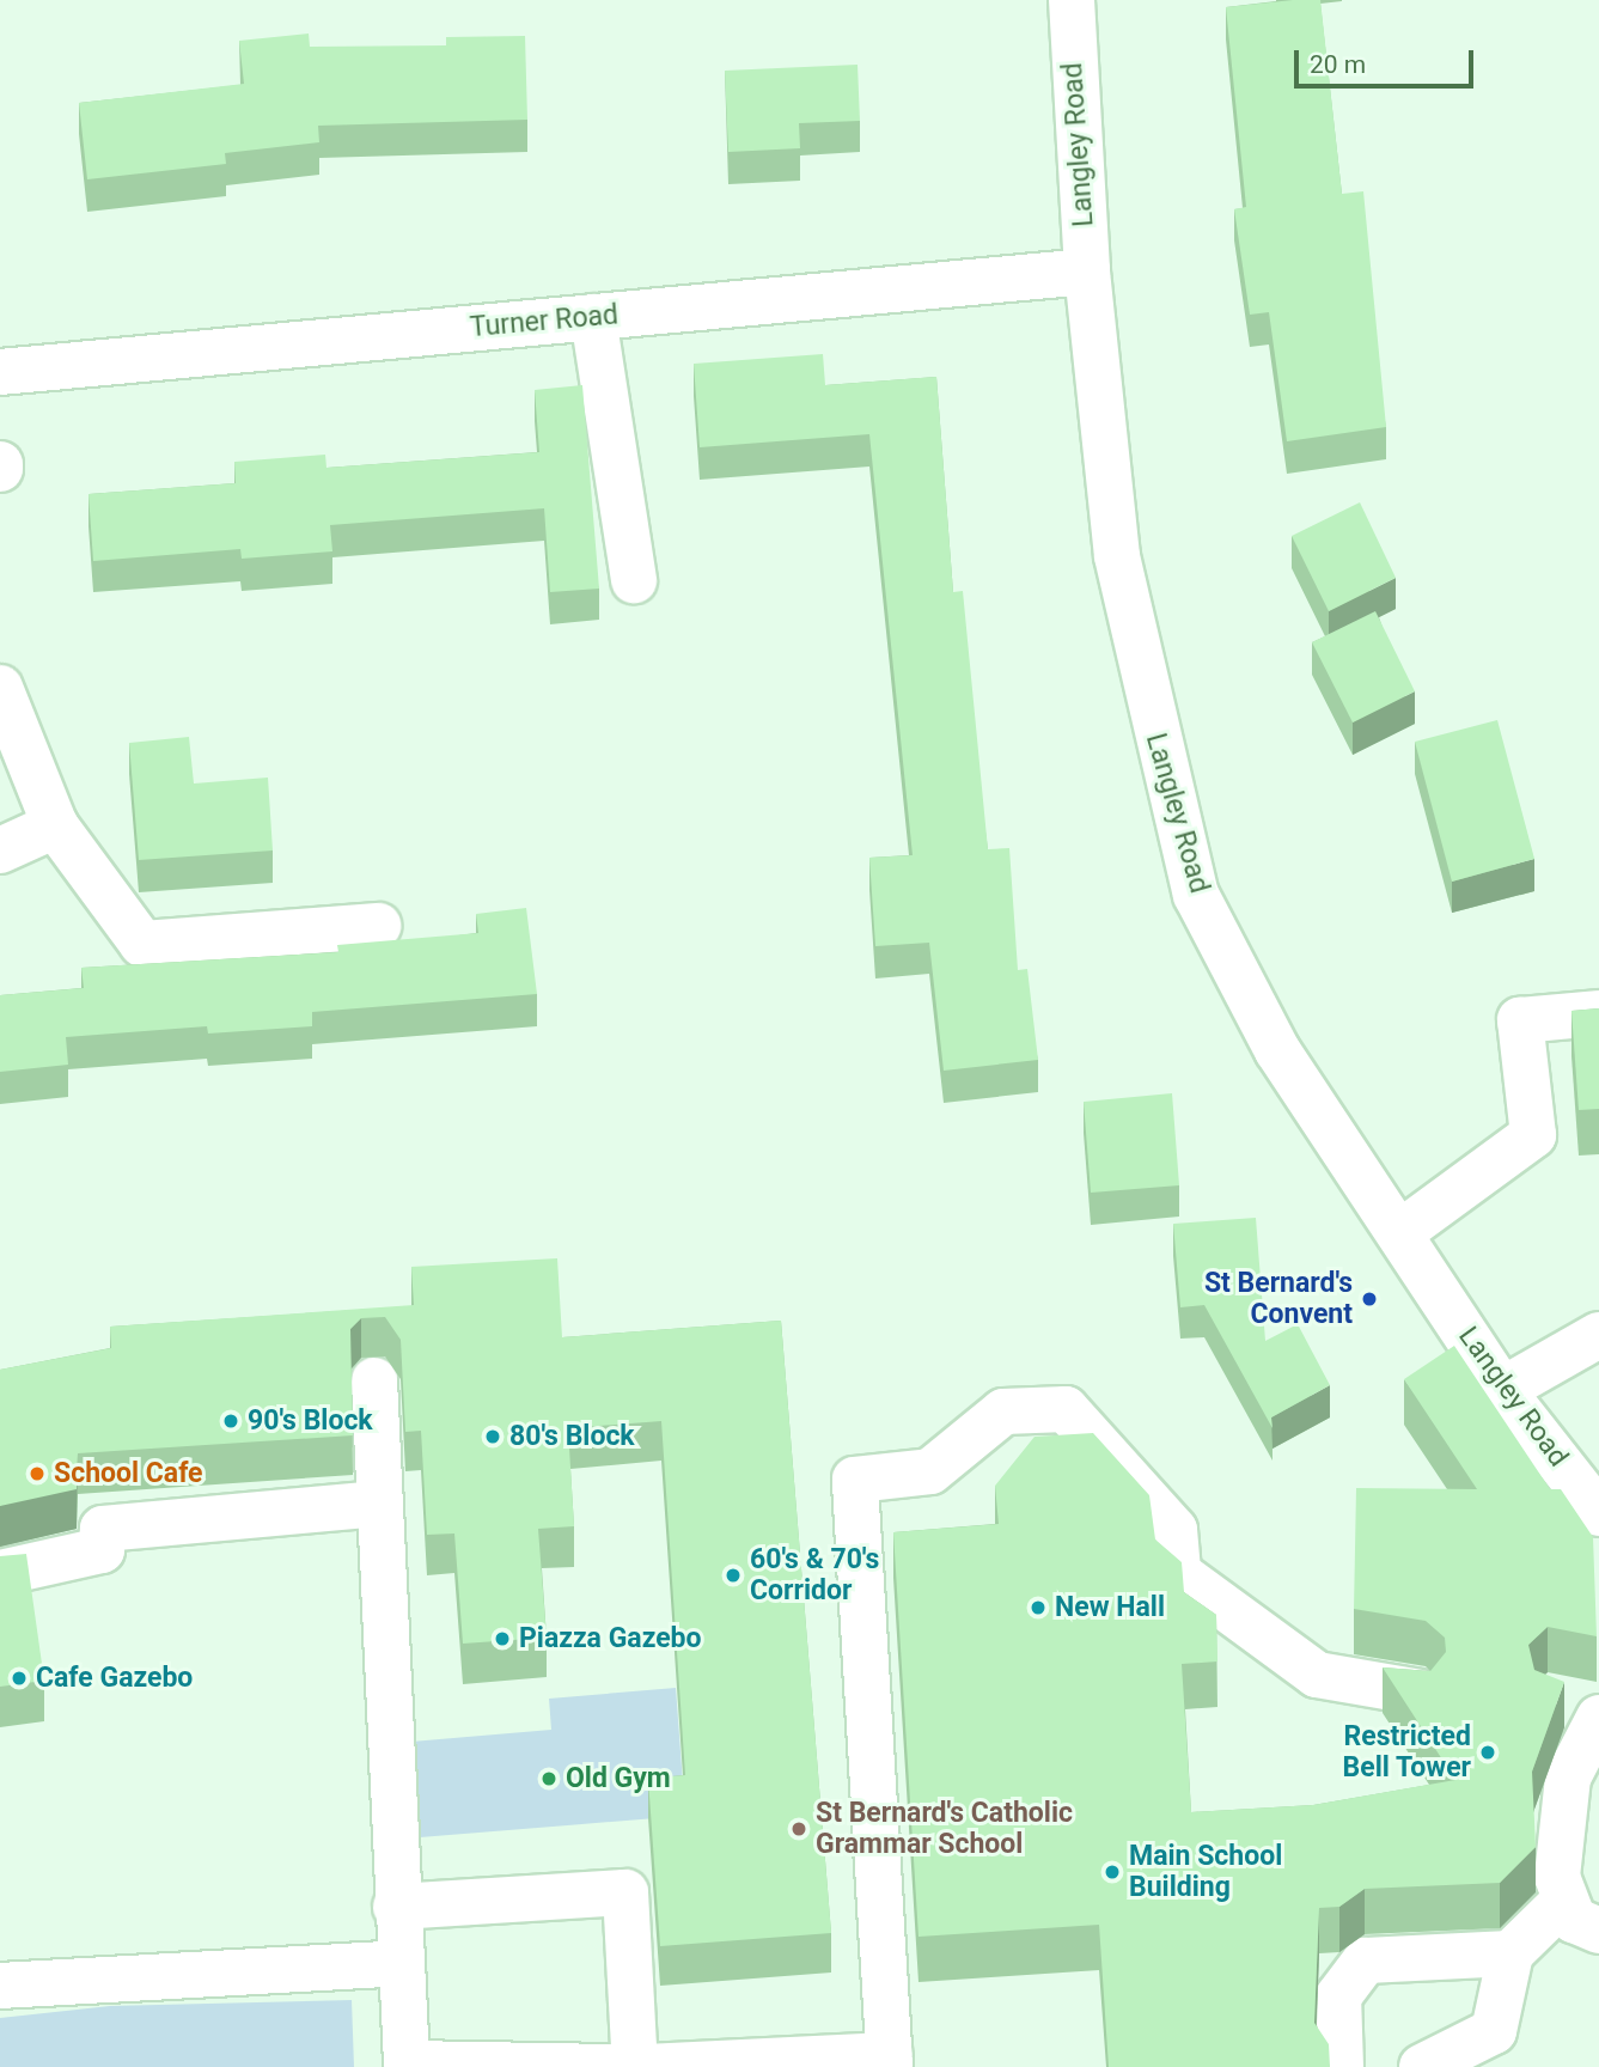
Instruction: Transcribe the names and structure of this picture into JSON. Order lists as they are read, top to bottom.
{
  "streets": {
    "street": ["Langley Road", "Turner Road"]
  },
  "crossings": [
    ["Langley Road", "Turner Road"]
  ],
  "places": [
    "St Bernard's Convent",
    "90's Block",
    "80's Block",
    "School Cafe",
    "60's & 70's Corridor",
    "New Hall",
    "Piazza Gazebo",
    "Cafe Gazebo",
    "Restricted Bell Tower",
    "Old Gym",
    "St Bernard's Catholic Grammar School",
    "Main School Building"
  ],
  "scale_bar": "20 m"
}
